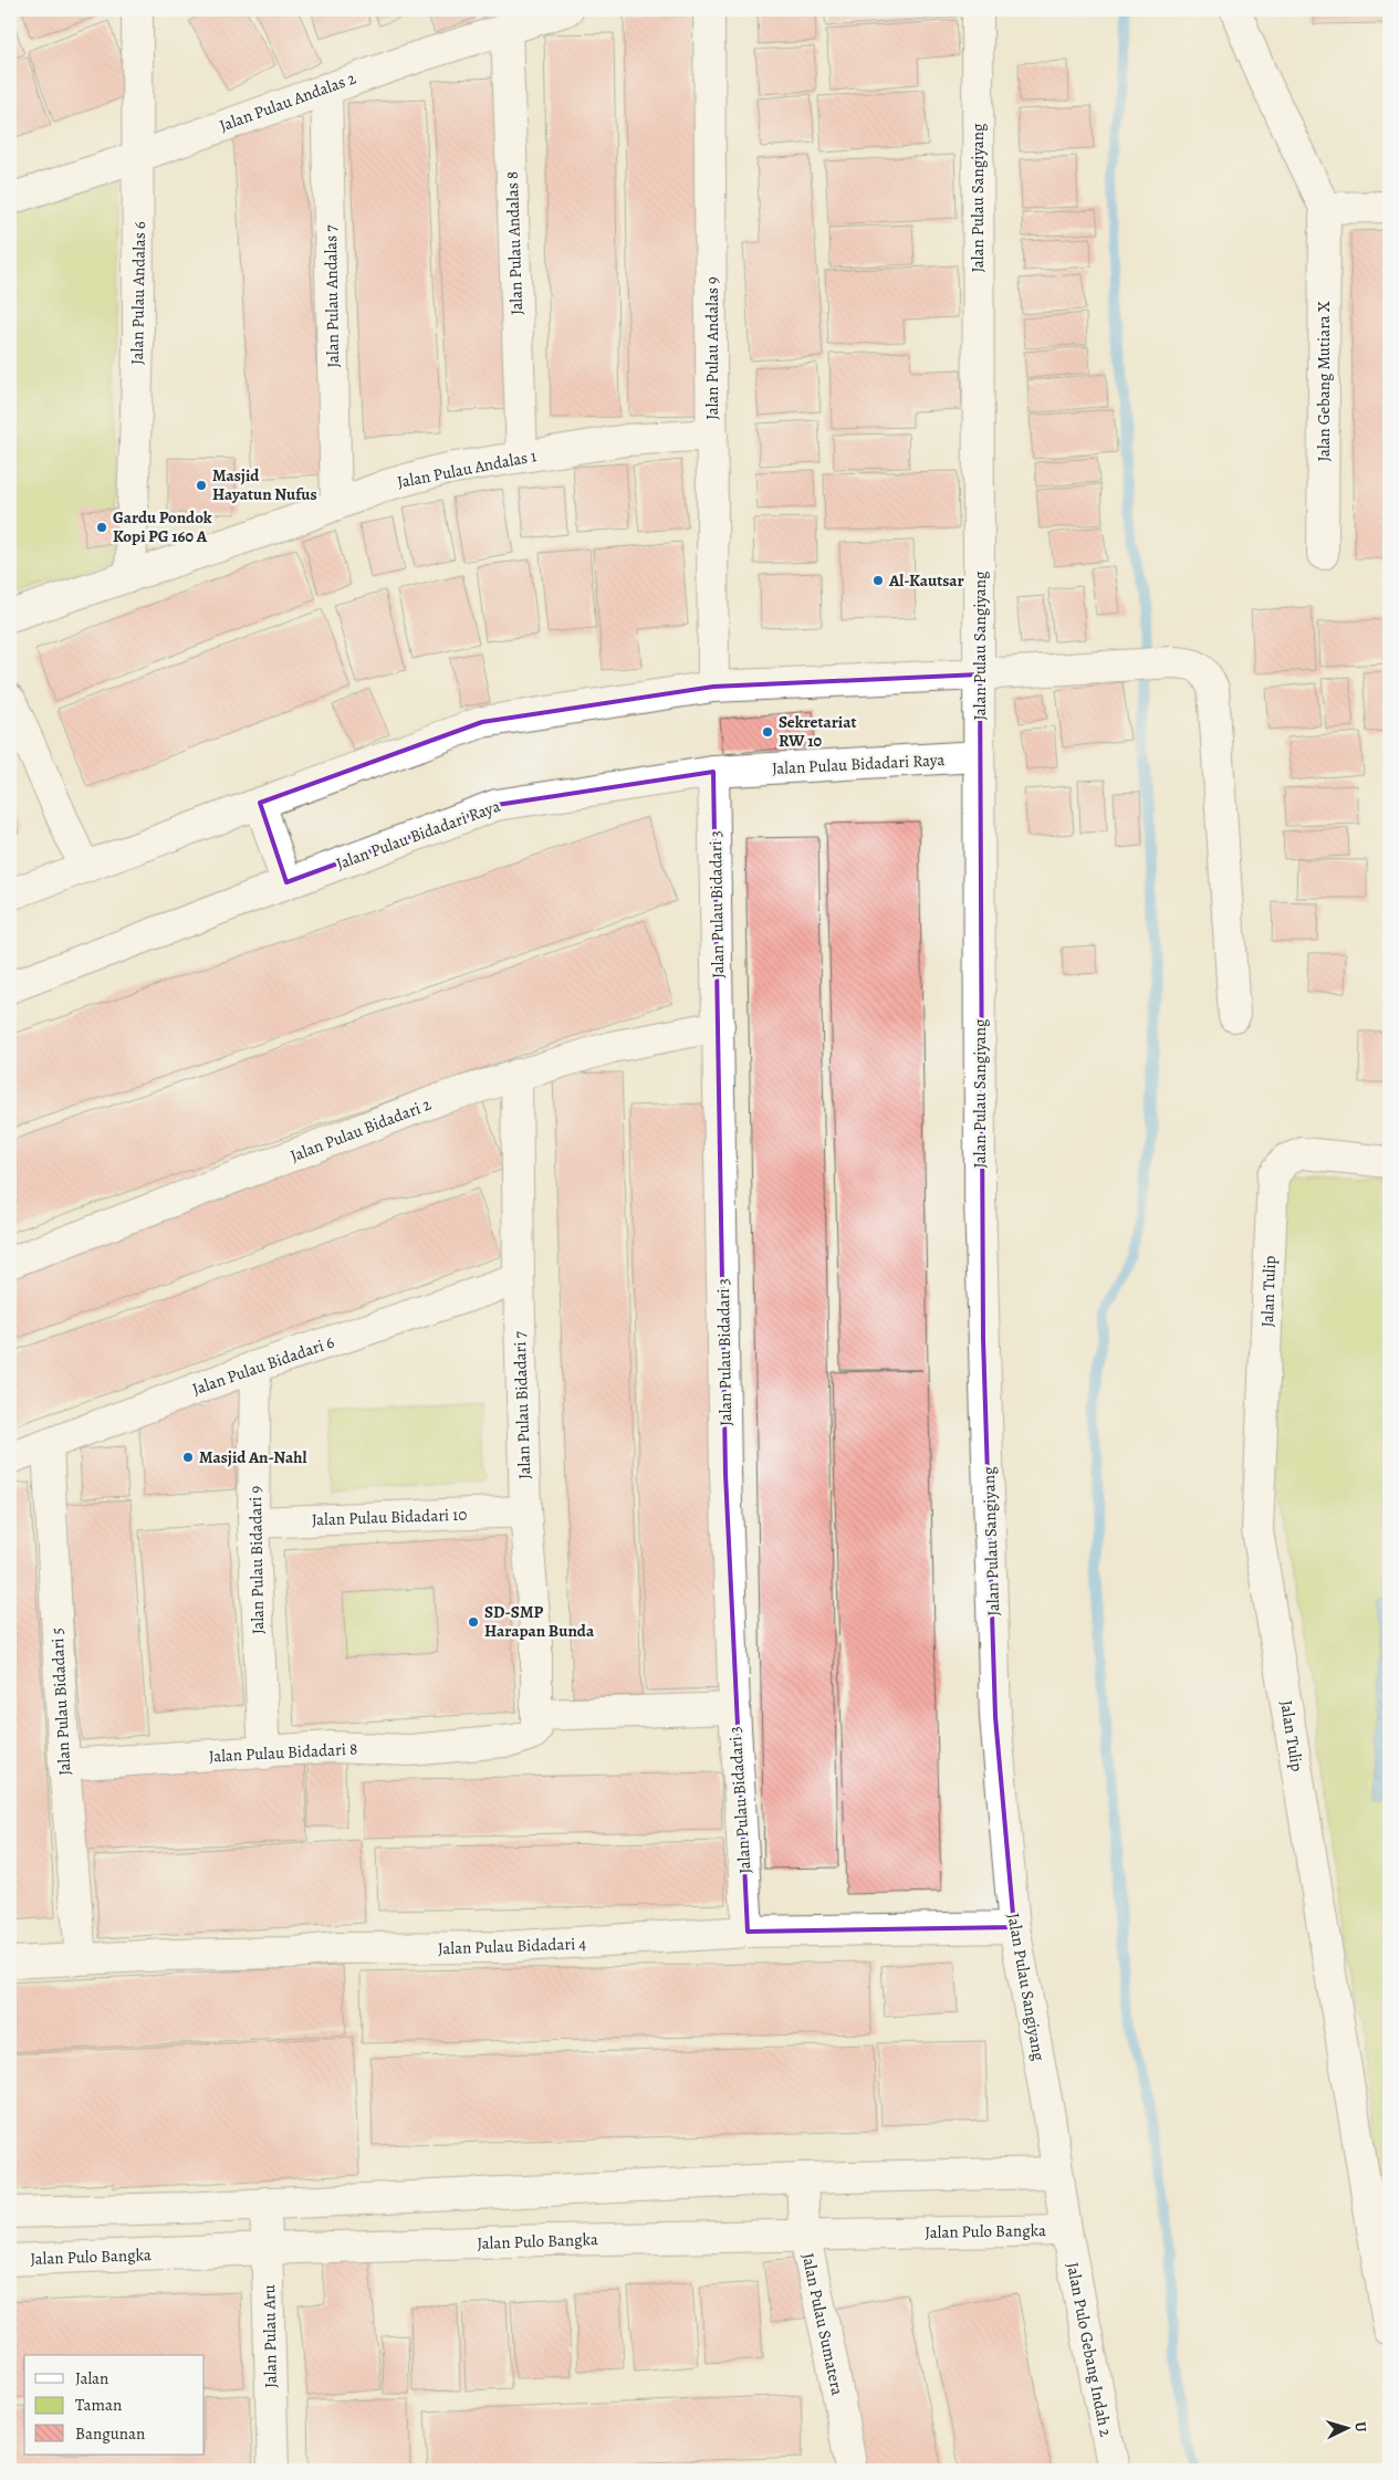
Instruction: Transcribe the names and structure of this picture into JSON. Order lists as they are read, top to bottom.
{
  "streets": {
    "street": [
      "Jalan Pulau Andalas 2",
      "Jalan Pulau Sangiyang",
      "Jalan Pulau Andalas 8",
      "Jalan Pulau Andalas 6",
      "Jalan Pulau Andalas 7",
      "Jalan Pulau Andalas 9",
      "Jalan Gebang Mutiara X",
      "Jalan Pulau Andalas 1",
      "Jalan Pulau Bidadari Raya",
      "Jalan Pulau Bidadari 3",
      "Jalan Pulau Bidadari 2",
      "Jalan Tulip",
      "Jalan Pulau Bidadari 6",
      "Jalan Pulau Bidadari 7",
      "Jalan Pulau Bidadari 10",
      "Jalan Pulau Bidadari 9",
      "Jalan Pulau Bidadari 5",
      "Jalan Pulau Bidadari 8",
      "Jalan Pulau Bidadari 4",
      "Jalan Pulo Bangka",
      "Jalan Pulau Sumatera",
      "Jalan Pulau Aru",
      "Jalan Pulo Gebang Indah 2"
    ]
  },
  "crossings": [
    ["Jalan Pulau Andalas 2", "Jalan Pulau Andalas 8"],
    ["Jalan Pulau Andalas 2", "Jalan Pulau Andalas 6"],
    ["Jalan Pulau Andalas 2", "Jalan Pulau Andalas 7"],
    ["Jalan Pulau Sangiyang", "Jalan Pulau Bidadari Raya"],
    ["Jalan Pulau Sangiyang", "Jalan Pulau Bidadari 4"],
    ["Jalan Pulau Sangiyang", "Jalan Pulo Bangka"],
    ["Jalan Pulau Sangiyang", "Jalan Pulo Gebang Indah 2"],
    ["Jalan Pulau Andalas 8", "Jalan Pulau Andalas 1"],
    ["Jalan Pulau Andalas 6", "Jalan Pulau Andalas 1"],
    ["Jalan Pulau Andalas 7", "Jalan Pulau Andalas 1"],
    ["Jalan Pulau Andalas 9", "Jalan Pulau Andalas 1"],
    ["Jalan Pulau Bidadari Raya", "Jalan Pulau Bidadari 3"],
    ["Jalan Pulau Bidadari 3", "Jalan Pulau Bidadari 2"],
    ["Jalan Pulau Bidadari 3", "Jalan Pulau Bidadari 8"],
    ["Jalan Pulau Bidadari 3", "Jalan Pulau Bidadari 4"],
    ["Jalan Pulau Bidadari 2", "Jalan Pulau Bidadari 7"],
    ["Jalan Pulau Bidadari 6", "Jalan Pulau Bidadari 7"],
    ["Jalan Pulau Bidadari 6", "Jalan Pulau Bidadari 9"],
    ["Jalan Pulau Bidadari 6", "Jalan Pulau Bidadari 5"],
    ["Jalan Pulau Bidadari 7", "Jalan Pulau Bidadari 10"],
    ["Jalan Pulau Bidadari 7", "Jalan Pulau Bidadari 8"],
    ["Jalan Pulau Bidadari 10", "Jalan Pulau Bidadari 9"],
    ["Jalan Pulau Bidadari 9", "Jalan Pulau Bidadari 8"],
    ["Jalan Pulau Bidadari 5", "Jalan Pulau Bidadari 8"],
    ["Jalan Pulau Bidadari 5", "Jalan Pulau Bidadari 4"],
    ["Jalan Pulo Bangka", "Jalan Pulau Sumatera"],
    ["Jalan Pulo Bangka", "Jalan Pulau Aru"],
    ["Jalan Pulo Bangka", "Jalan Pulo Gebang Indah 2"]
  ],
  "places": [
    "Masjid Hayatun Nufus",
    "Gardu Pondok Kopi PG 160 A",
    "Al-Kautsar",
    "Sekretariat RW 10",
    "Masjid An-Nahl",
    "SD-SMP Harapan Bunda"
  ],
  "legend": ["Jalan", "Taman", "Bangunan"],
  "north": "right"
}
